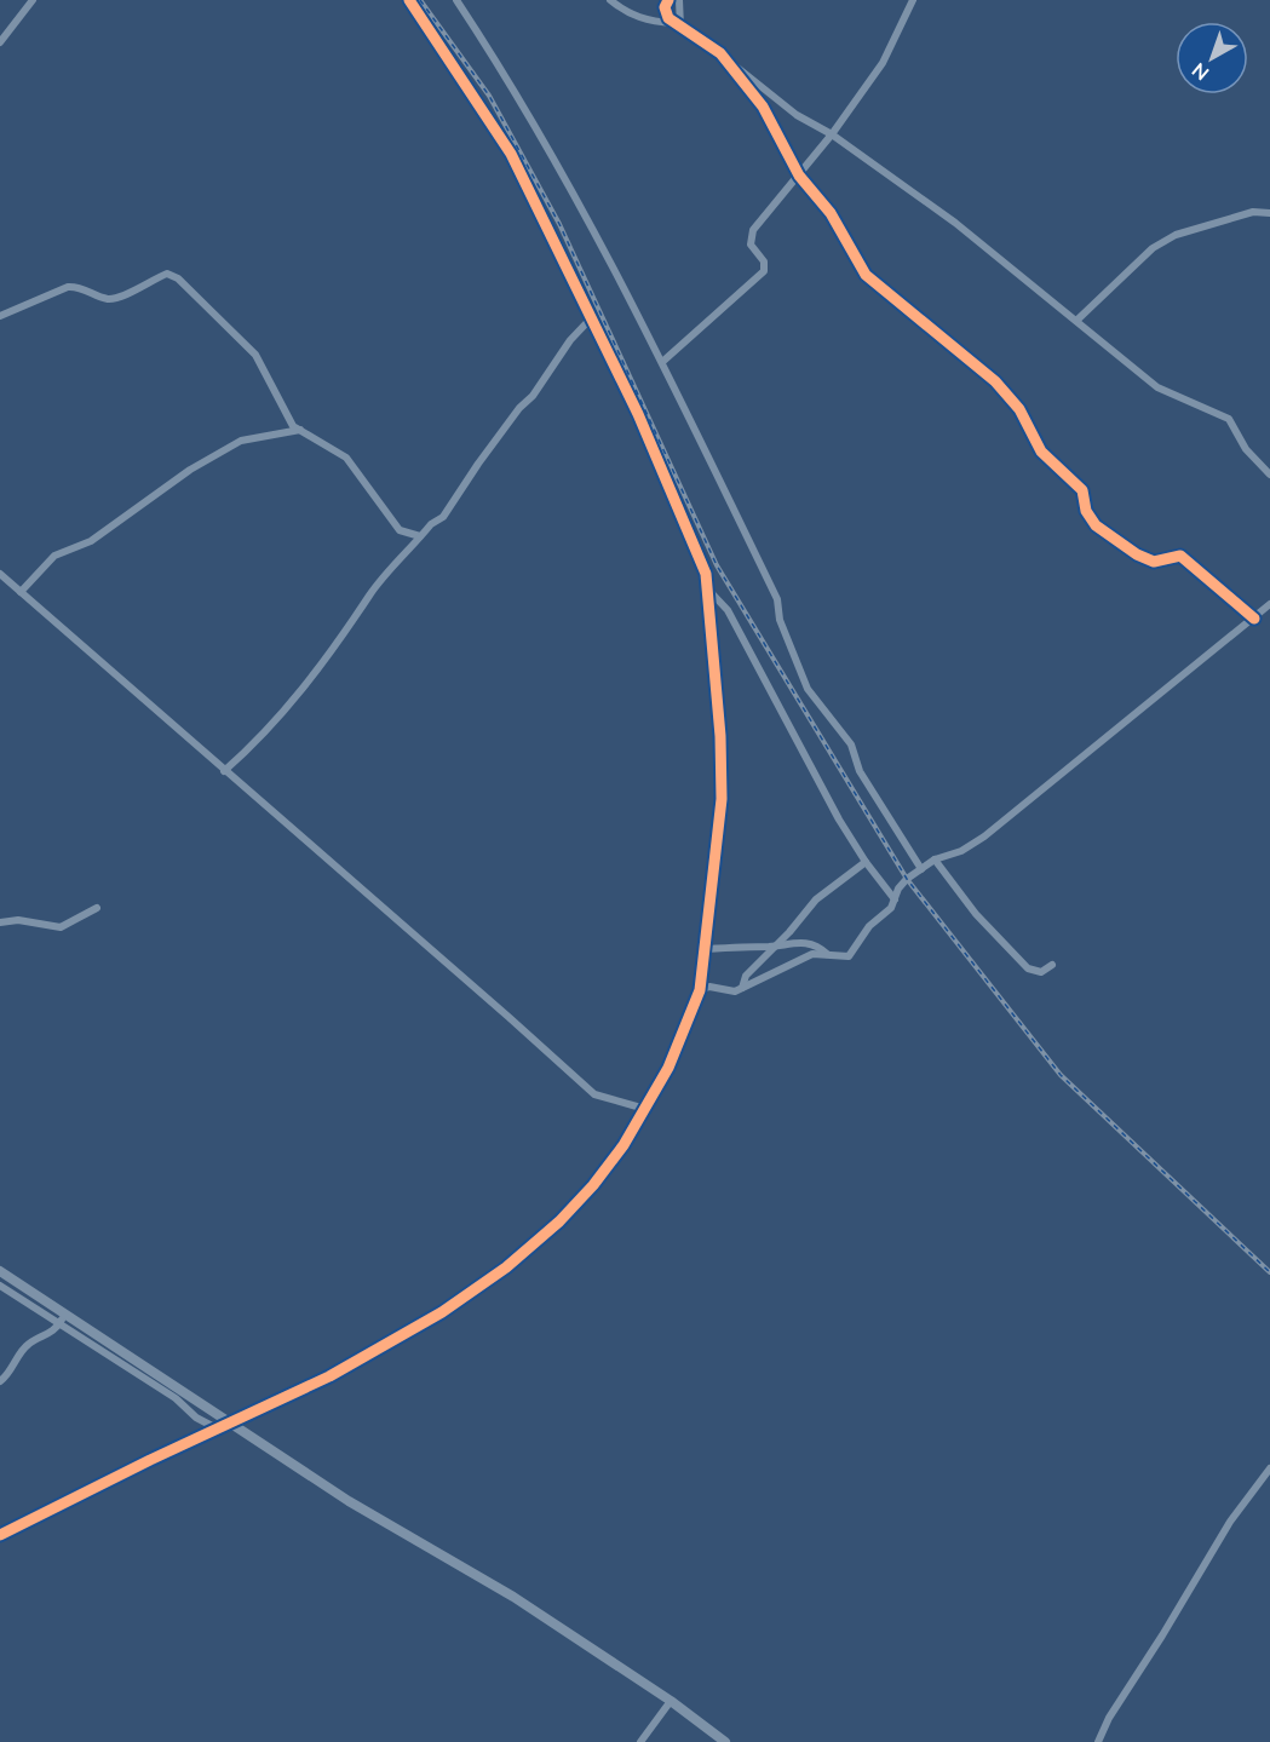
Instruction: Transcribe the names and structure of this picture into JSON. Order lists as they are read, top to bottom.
{
  "north": "bottom left"
}
